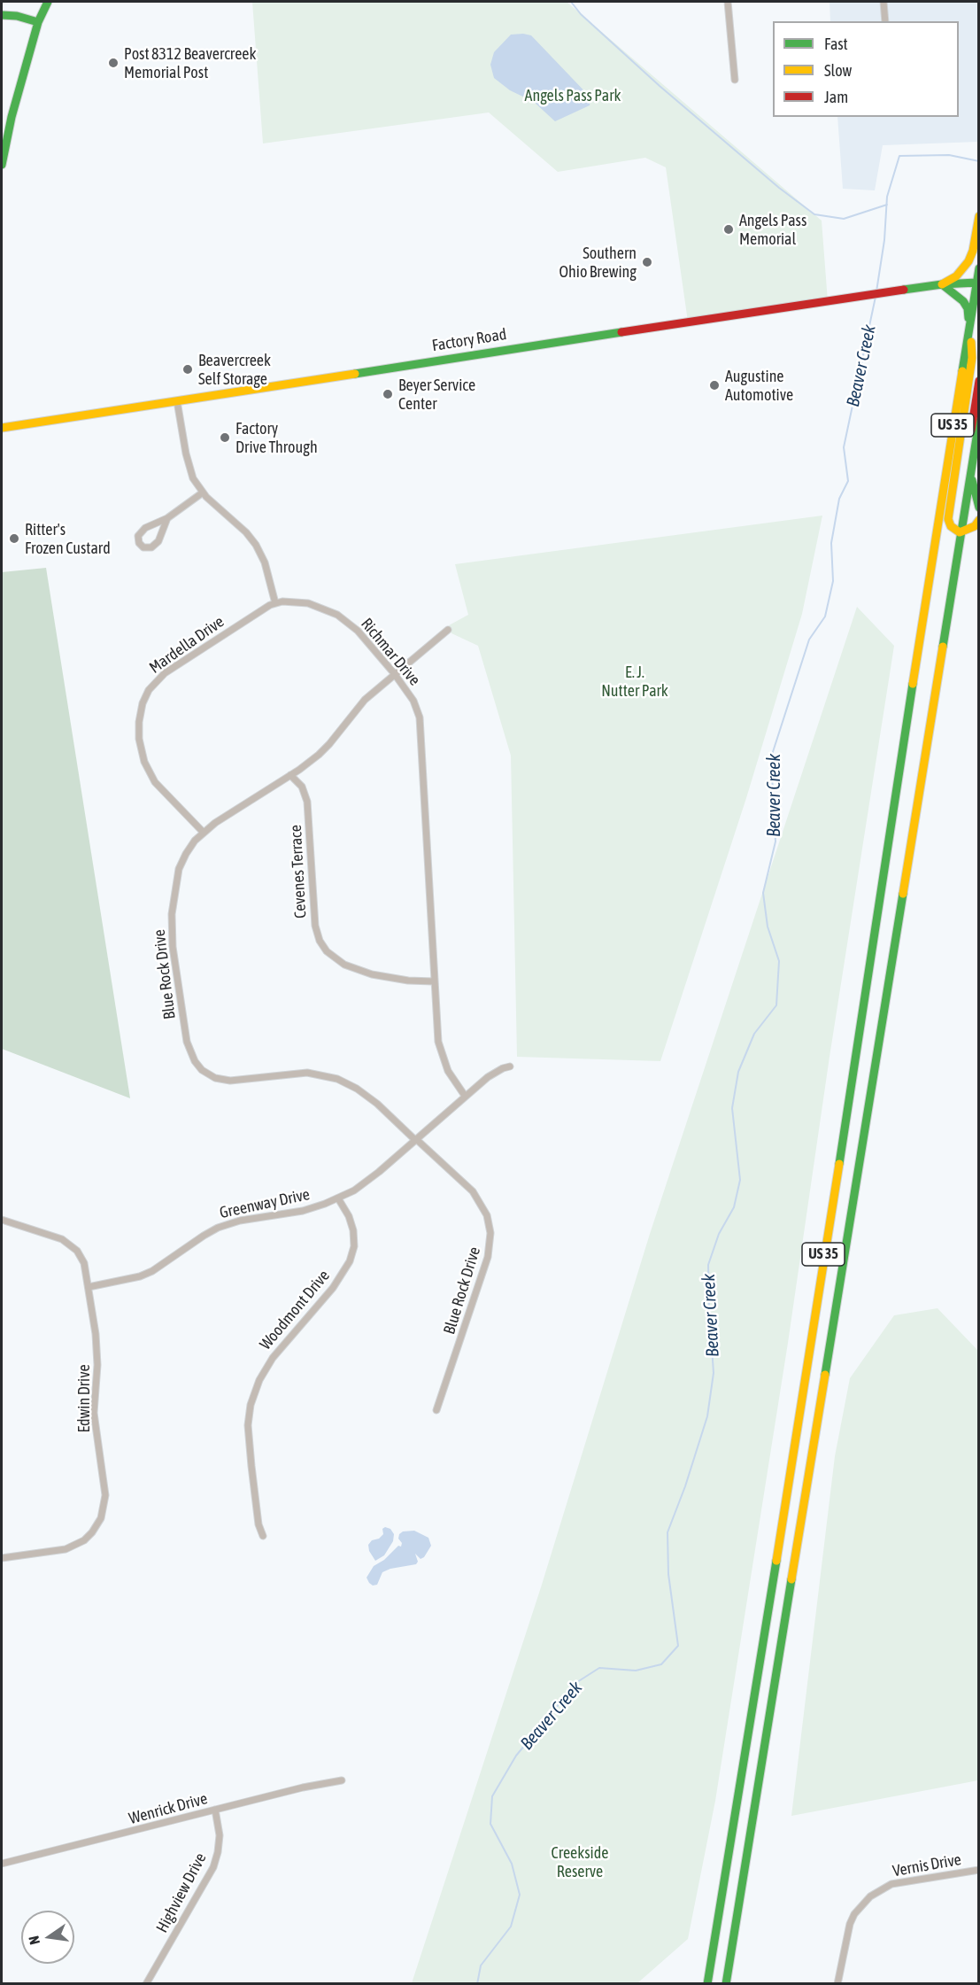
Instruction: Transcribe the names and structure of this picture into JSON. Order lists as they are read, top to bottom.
{
  "streets": {
    "main road": ["Factory Road", "US 35"],
    "street": [
      "Mardella Drive",
      "Richmar Drive",
      "Cevenes Terrace",
      "Blue Rock Drive",
      "Greenway Drive",
      "Woodmont Drive",
      "Edwin Drive",
      "Wenrick Drive",
      "Vernis Drive",
      "Highview Drive"
    ]
  },
  "crossings": [
    ["Factory Road", "US 35"],
    ["Mardella Drive", "Richmar Drive"],
    ["Mardella Drive", "Blue Rock Drive"],
    ["Richmar Drive", "Cevenes Terrace"],
    ["Richmar Drive", "Blue Rock Drive"],
    ["Richmar Drive", "Greenway Drive"],
    ["Cevenes Terrace", "Blue Rock Drive"],
    ["Blue Rock Drive", "Greenway Drive"],
    ["Greenway Drive", "Woodmont Drive"],
    ["Greenway Drive", "Edwin Drive"],
    ["Wenrick Drive", "Highview Drive"]
  ],
  "water": ["Beaver Creek"],
  "parks": ["Angels Pass Park", "E. J. Nutter Park", "Creekside Reserve"],
  "places": [
    "Post 8312 Beavercreek Memorial Post",
    "Angels Pass Memorial",
    "Southern Ohio Brewing",
    "Beavercreek Self Storage",
    "Augustine Automotive",
    "Beyer Service Center",
    "Factory Drive Through",
    "Ritter's Frozen Custard"
  ],
  "legend": ["Fast", "Slow", "Jam"],
  "north": "left"
}
